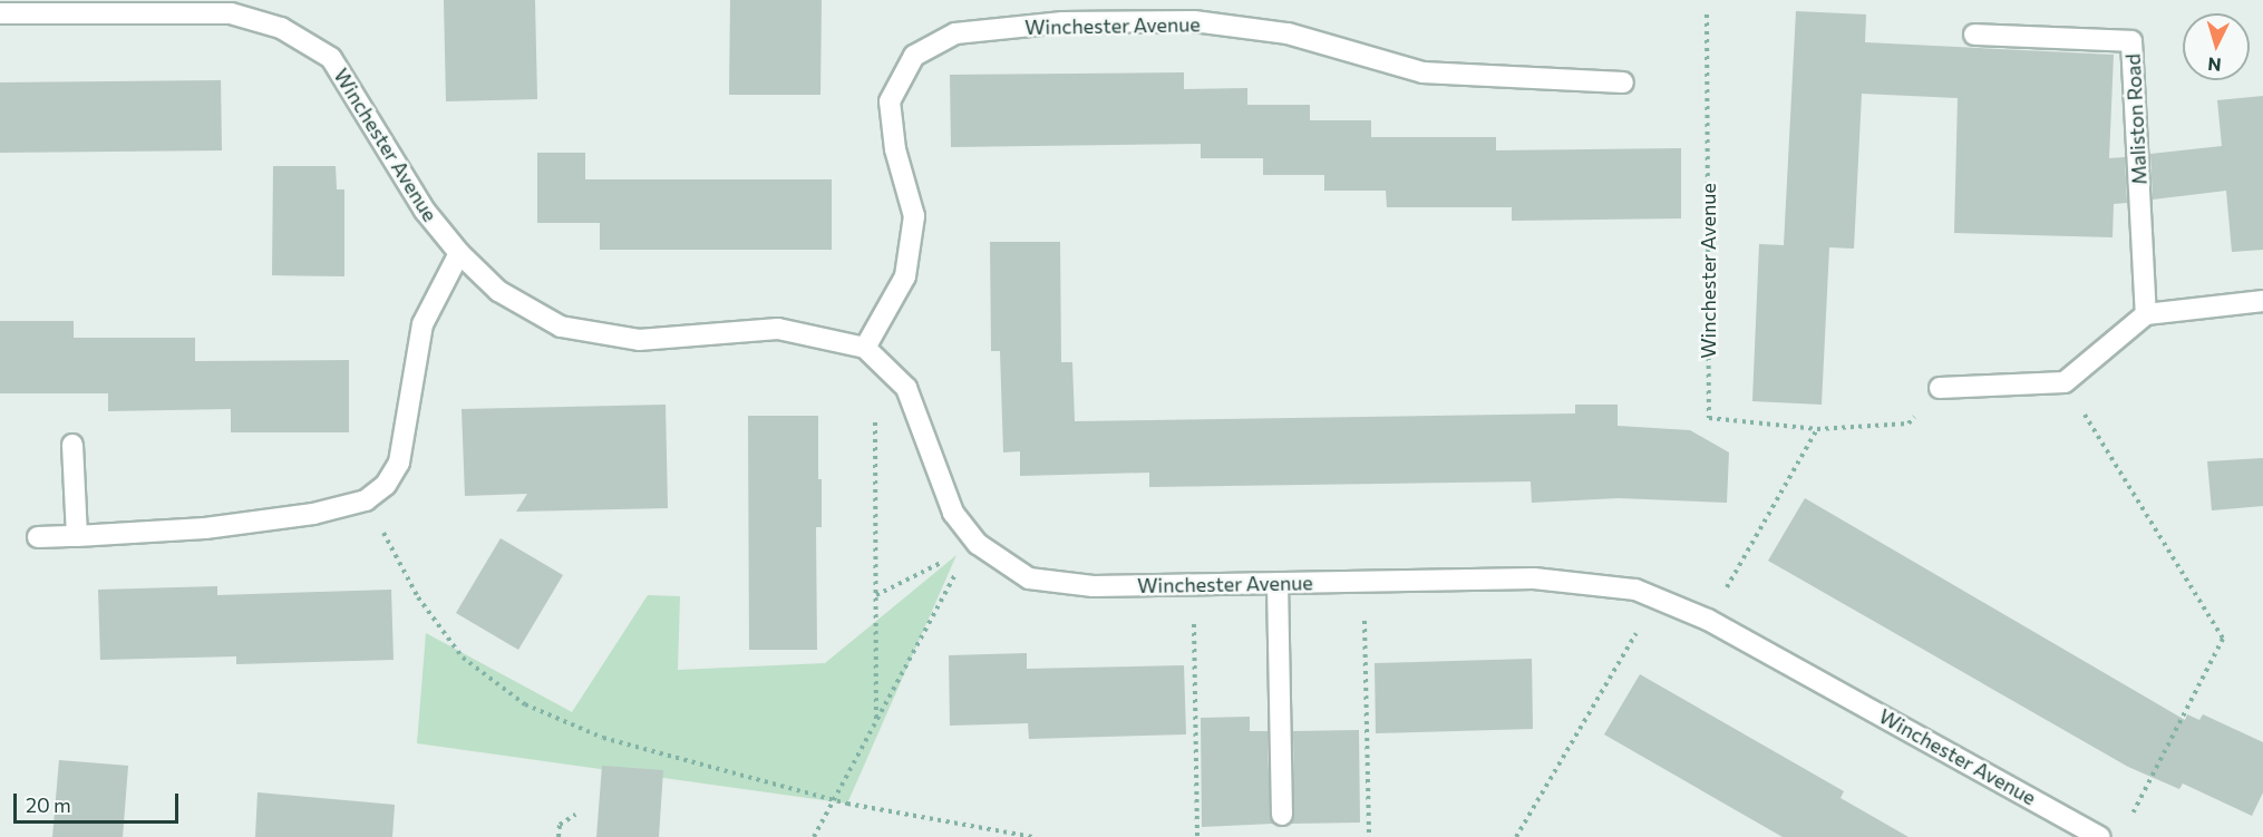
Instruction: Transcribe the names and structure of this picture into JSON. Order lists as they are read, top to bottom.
{
  "streets": {
    "street": ["Winchester Avenue", "Maliston Road"]
  },
  "scale_bar": "20 m",
  "north": "bottom"
}
